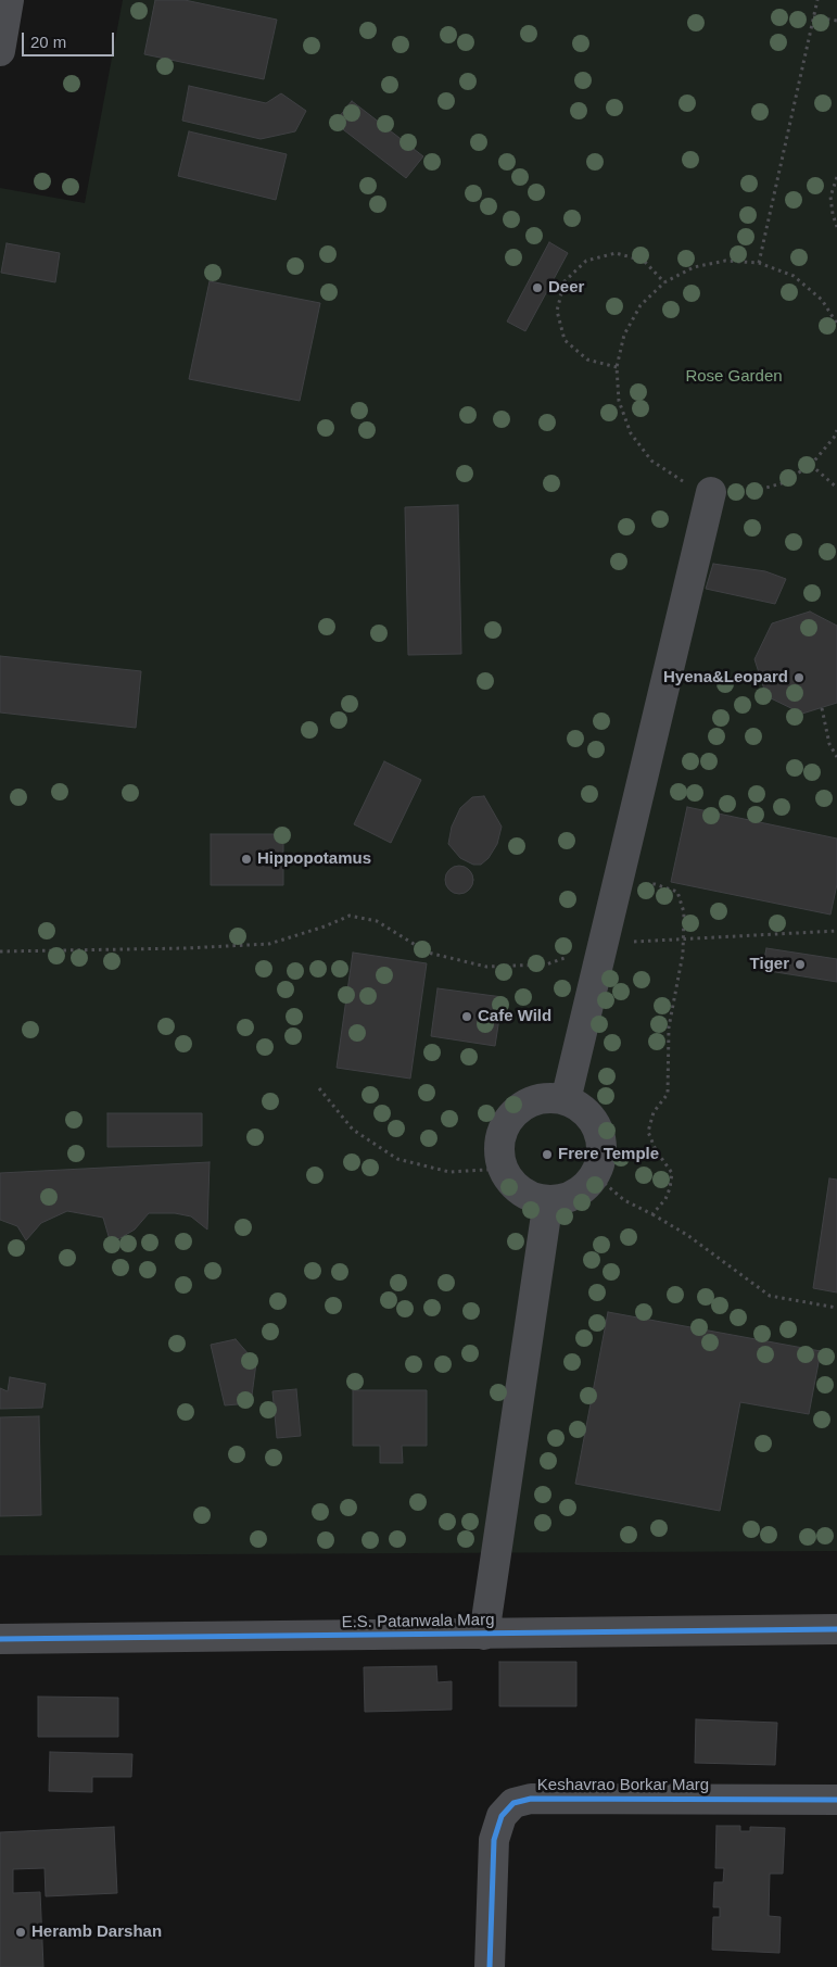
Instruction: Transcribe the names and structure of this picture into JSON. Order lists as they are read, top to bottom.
{
  "streets": {
    "street": ["E.S. Patanwala Marg", "Keshavrao Borkar Marg"]
  },
  "parks": ["Rose Garden"],
  "places": [
    "Deer",
    "Hyena&Leopard",
    "Hippopotamus",
    "Tiger",
    "Cafe Wild",
    "Frere Temple",
    "Heramb Darshan"
  ],
  "scale_bar": "20 m"
}
